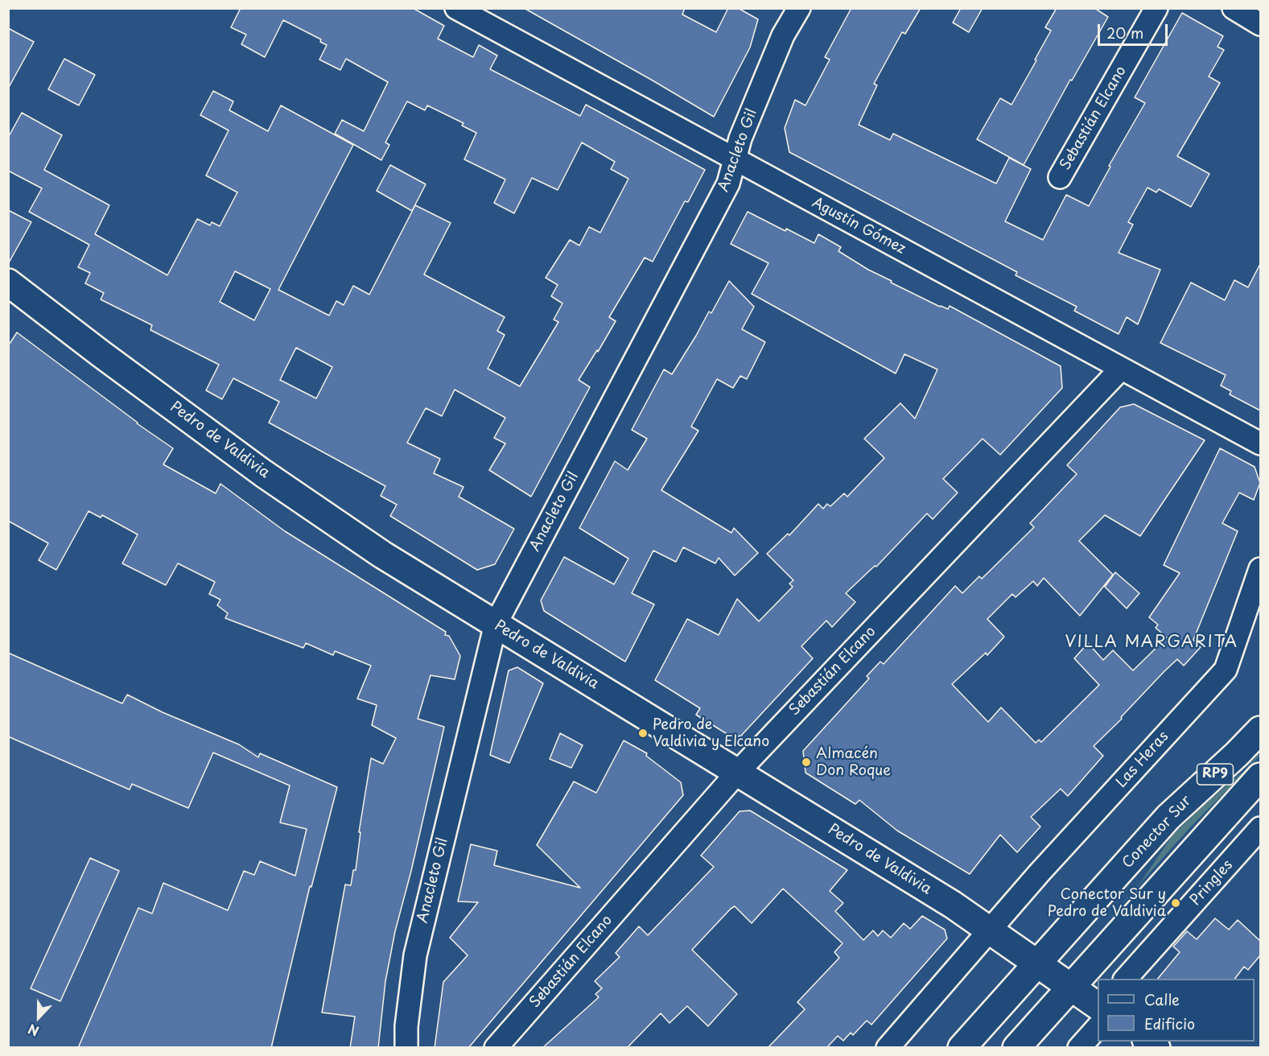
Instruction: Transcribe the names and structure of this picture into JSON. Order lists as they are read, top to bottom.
{
  "streets": {
    "street": [
      "Sebastián Elcano",
      "Anacleto Gil",
      "Agustín Gómez",
      "Pedro de Valdivia",
      "Las Heras",
      "RP9",
      "Conector Sur",
      "Pringles"
    ]
  },
  "crossings": [
    ["Sebastián Elcano", "Agustín Gómez"],
    ["Sebastián Elcano", "Pedro de Valdivia"],
    ["Anacleto Gil", "Agustín Gómez"],
    ["Anacleto Gil", "Pedro de Valdivia"],
    ["Pedro de Valdivia", "Las Heras"],
    ["Pedro de Valdivia", "RP9"],
    ["Pedro de Valdivia", "Conector Sur"]
  ],
  "districts": ["VILLA MARGARITA"],
  "places": ["Pedro de Valdivia y Elcano", "Almacén Don Roque", "Conector Sur y Pedro de Valdivia"],
  "legend": ["Calle", "Edificio"],
  "scale_bar": "20 m",
  "north": "bottom"
}
